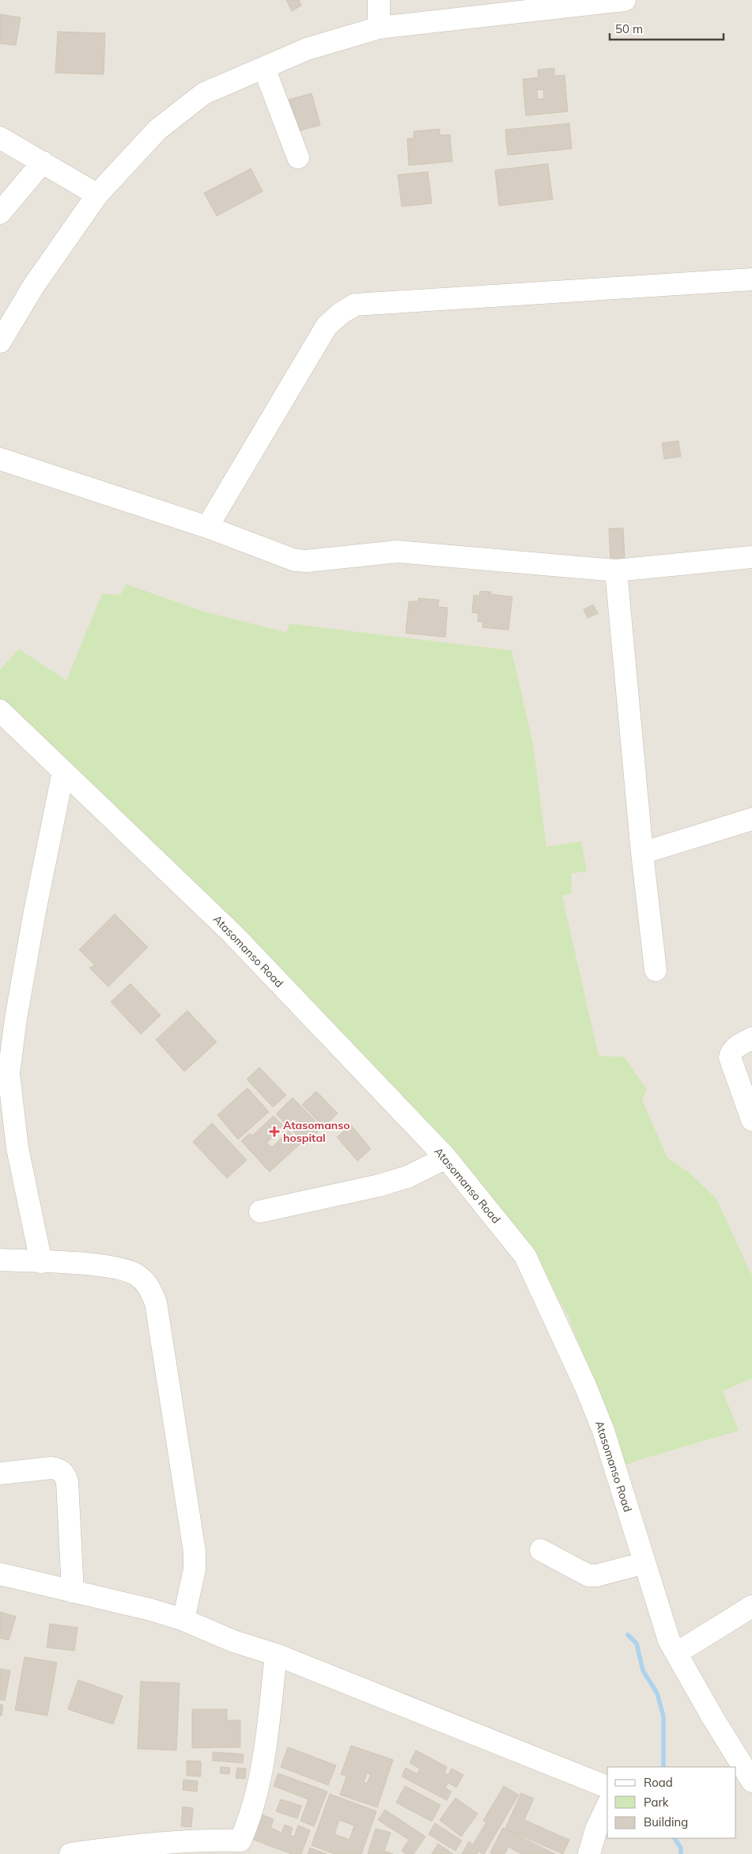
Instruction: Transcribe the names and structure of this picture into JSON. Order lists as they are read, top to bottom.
{
  "streets": {
    "street": ["Atasomanso Road"]
  },
  "places": {
    "health": ["Atasomanso hospital"]
  },
  "legend": ["Road", "Park", "Building"],
  "scale_bar": "50 m"
}
